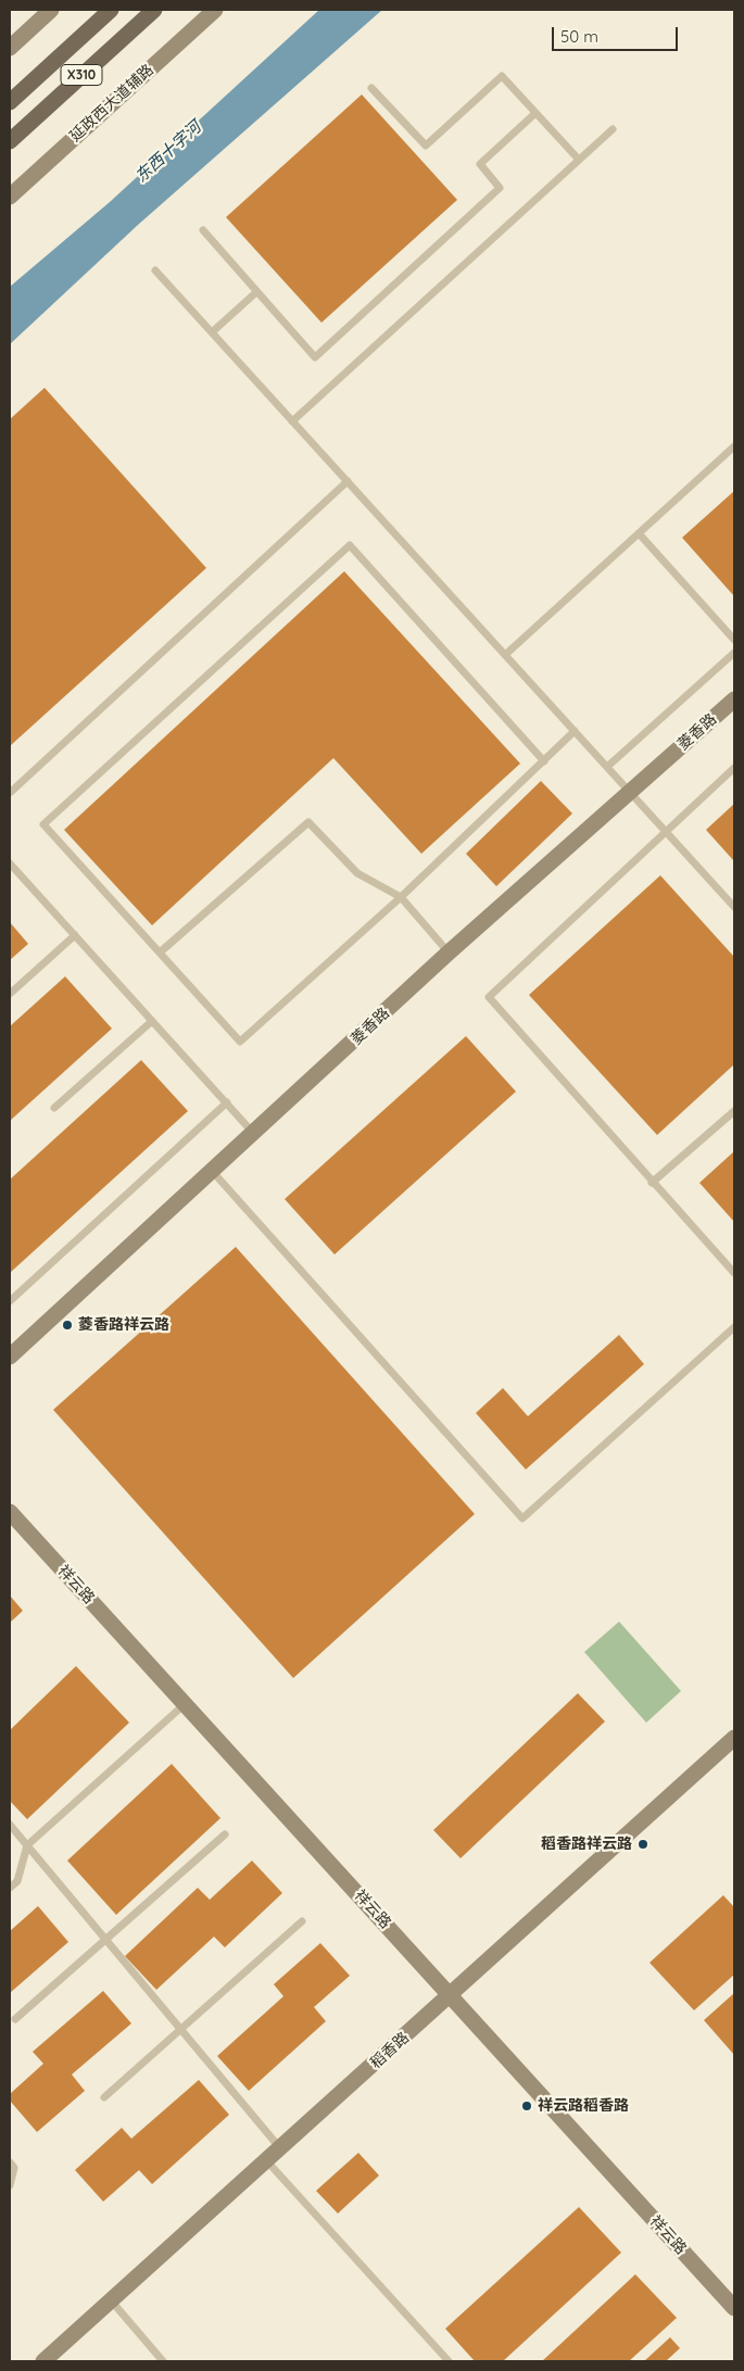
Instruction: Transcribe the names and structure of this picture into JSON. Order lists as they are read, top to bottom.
{
  "streets": {
    "main road": ["X310"],
    "street": [
      "延政西大道辅路",
      "菱香路",
      "祥云路",
      "稻香路"
    ]
  },
  "crossings": [
    ["祥云路", "稻香路"]
  ],
  "water": ["东西十字河"],
  "places": ["菱香路祥云路", "稻香路祥云路", "祥云路稻香路"],
  "scale_bar": "50 m"
}
